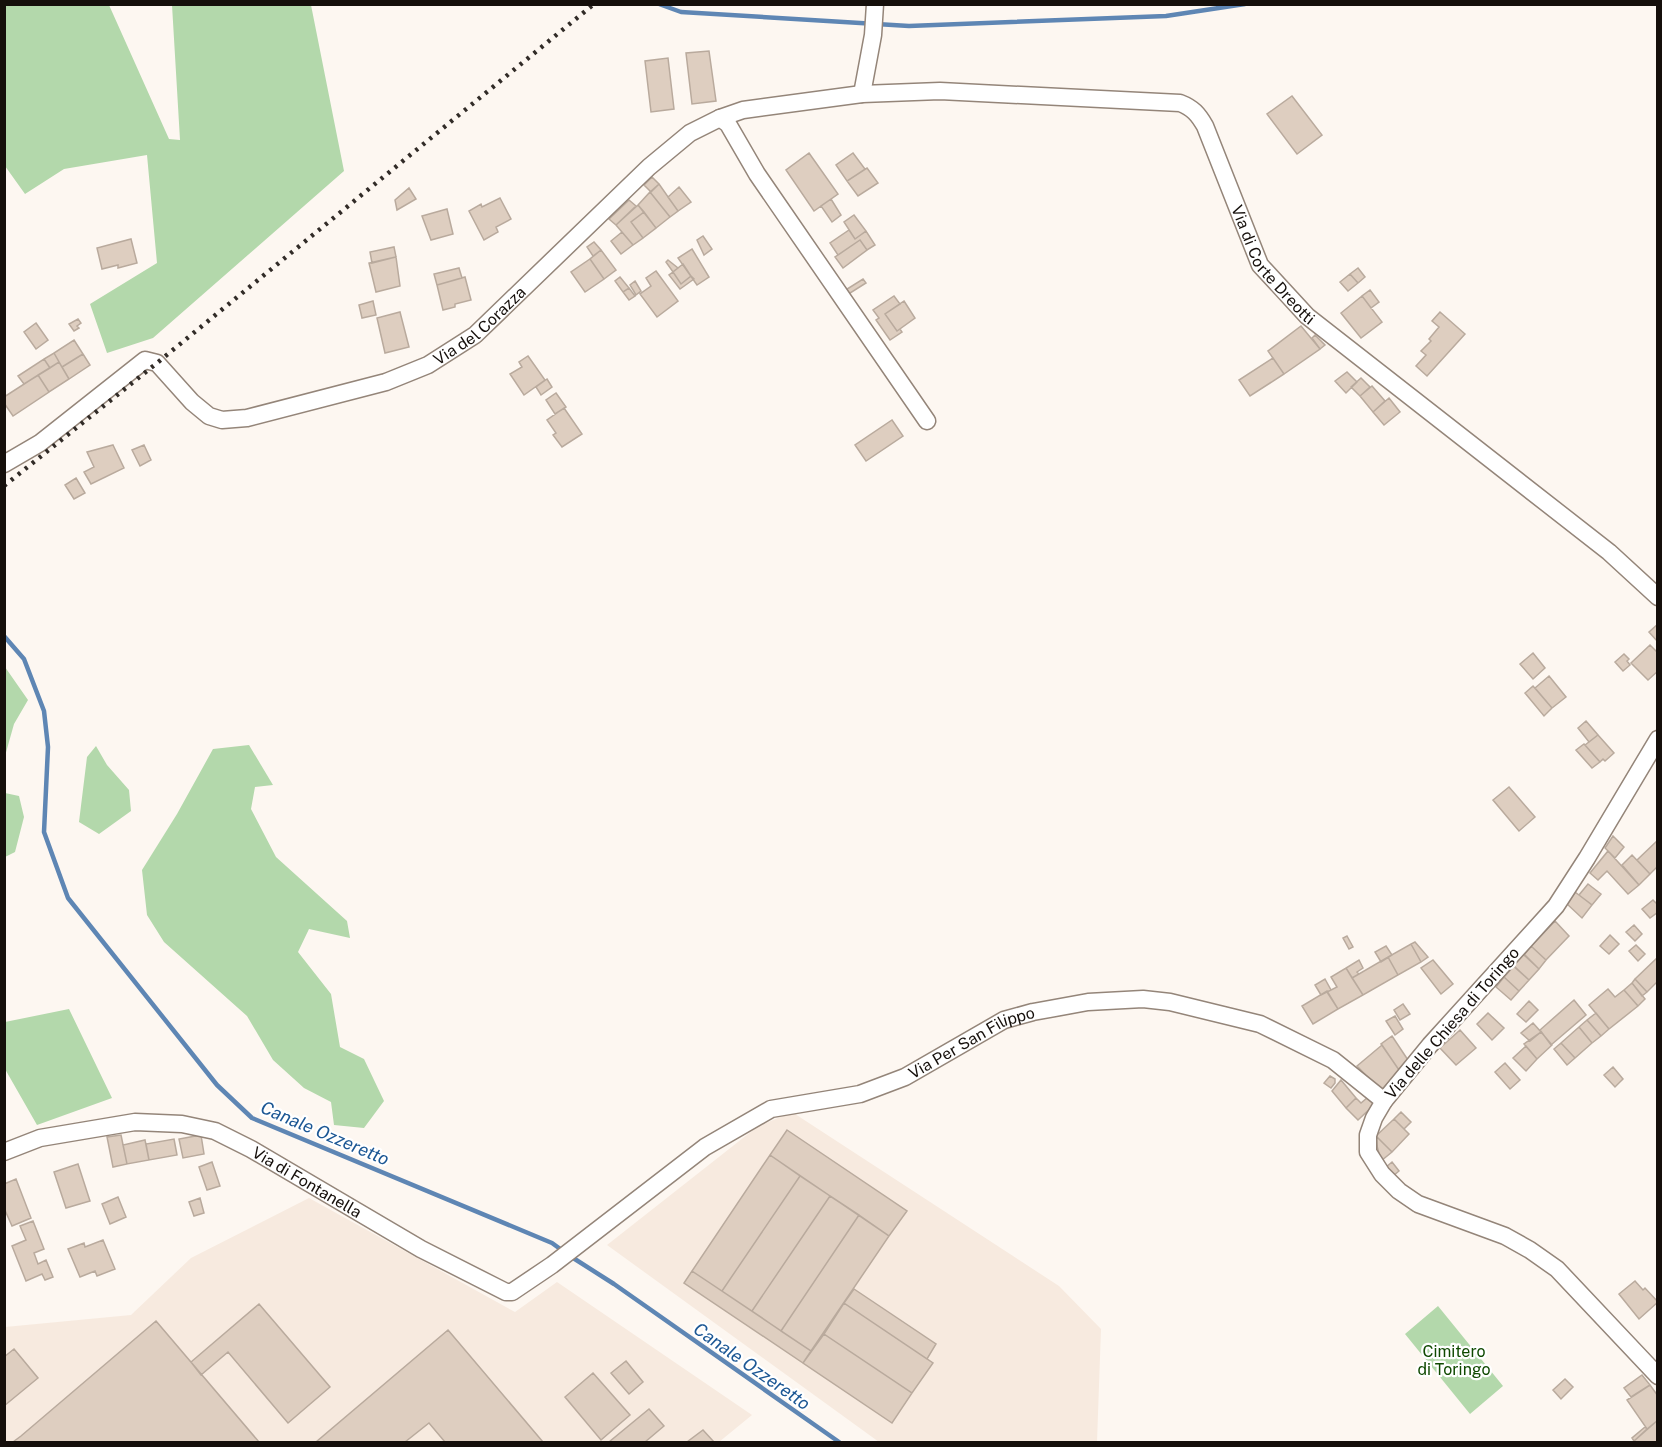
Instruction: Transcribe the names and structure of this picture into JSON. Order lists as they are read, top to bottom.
{
  "streets": {
    "street": [
      "Via di Corte Dreotti",
      "Via del Corazza",
      "Via delle Chiesa di Toringo",
      "Via Per San Filippo",
      "Via di Fontanella"
    ]
  },
  "crossings": [
    ["Via di Corte Dreotti", "Via del Corazza"],
    ["Via delle Chiesa di Toringo", "Via Per San Filippo"],
    ["Via Per San Filippo", "Via di Fontanella"]
  ],
  "water": ["Canale Ozzeretto"],
  "parks": ["Cimitero di Toringo"]
}
